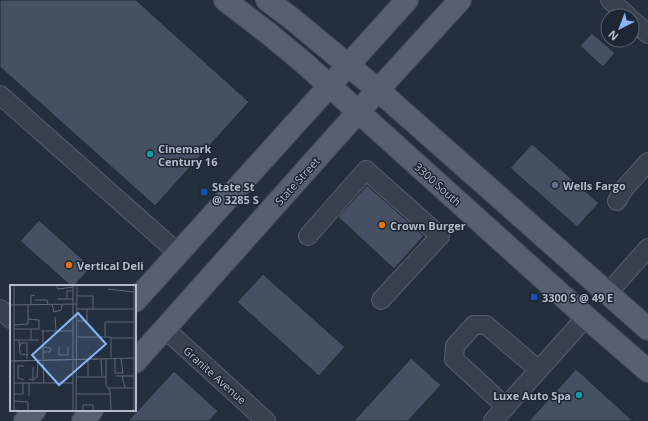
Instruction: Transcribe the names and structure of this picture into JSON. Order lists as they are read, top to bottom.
{
  "streets": {
    "main road": ["State Street", "3300 South"],
    "street": ["Granite Avenue"]
  },
  "crossings": [
    ["State Street", "3300 South"],
    ["State Street", "Granite Avenue"]
  ],
  "places": {
    "other": [
      "Cinemark Century 16",
      "Wells Fargo",
      "Crown Burger",
      "Vertical Deli",
      "Luxe Auto Spa"
    ],
    "transit": ["State St @ 3285 S", "3300 S @ 49 E"]
  },
  "north": "bottom left"
}
